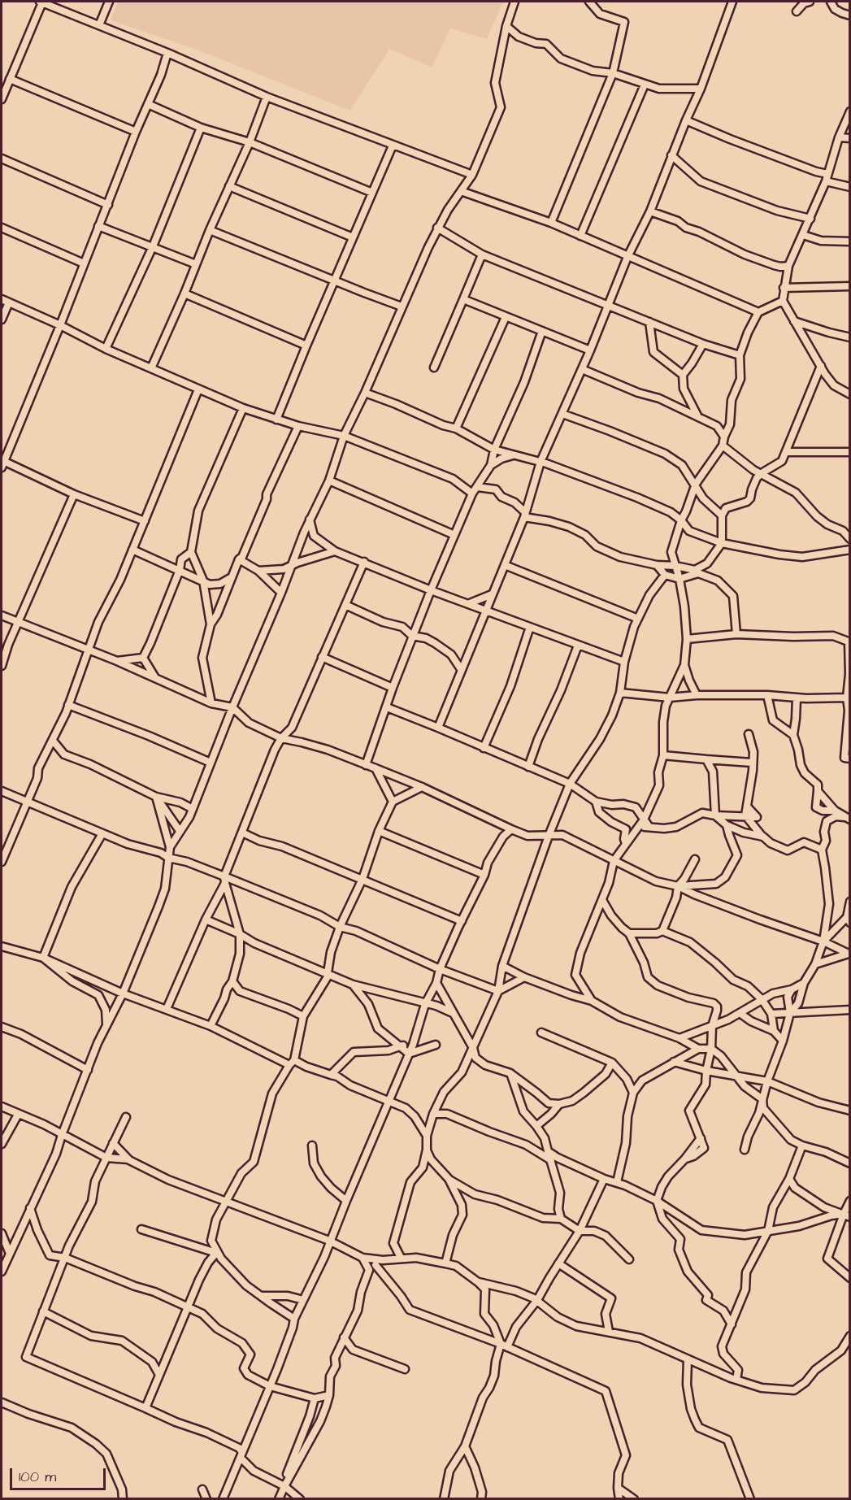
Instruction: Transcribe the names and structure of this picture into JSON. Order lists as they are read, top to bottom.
{
  "scale_bar": "100 m"
}
